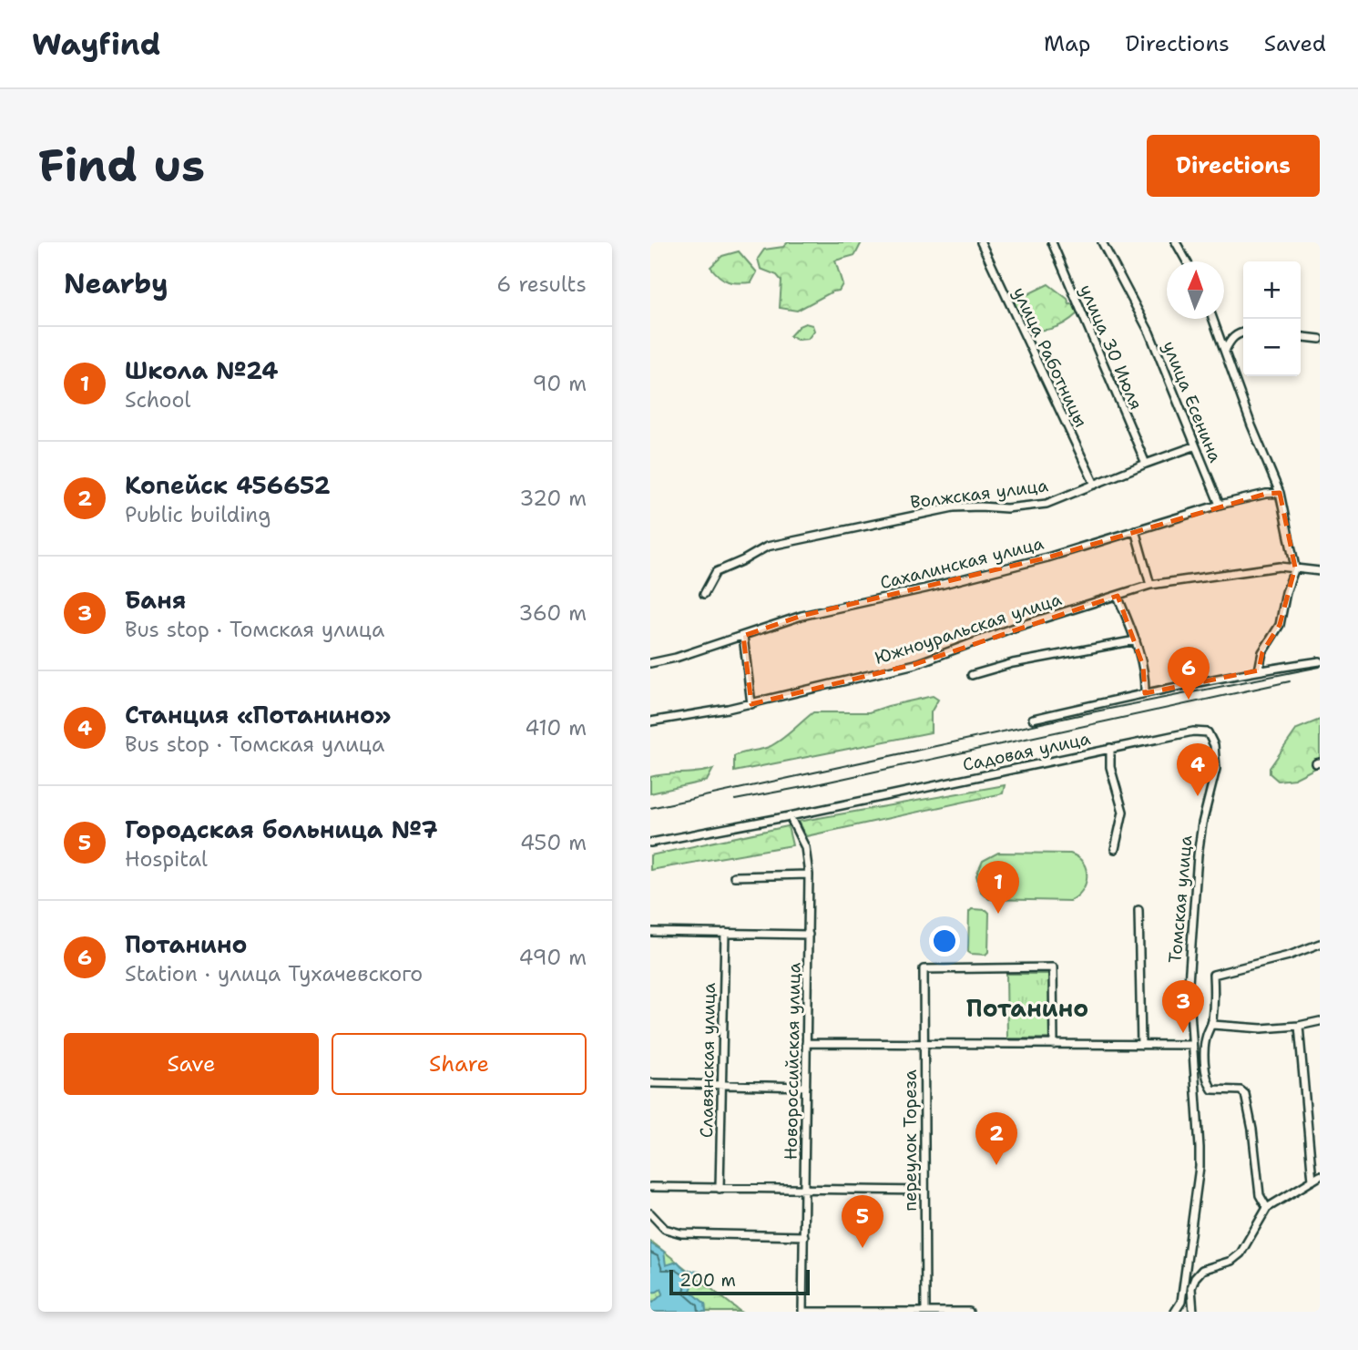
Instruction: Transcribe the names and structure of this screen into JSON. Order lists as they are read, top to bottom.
{
  "streets": {
    "street": [
      "улица 30 Июля",
      "улица Работницы",
      "улица Есенина",
      "Волжская улица",
      "Сахалинская улица",
      "Южноуральская улица",
      "Садовая улица",
      "Томская улица",
      "Славянская улица",
      "Новороссийская улица",
      "переулок Тореза"
    ]
  },
  "crossings": [
    ["улица 30 Июля", "Волжская улица"],
    ["улица Работницы", "Волжская улица"],
    ["улица Есенина", "Волжская улица"],
    ["улица Есенина", "Сахалинская улица"],
    ["Садовая улица", "Томская улица"],
    ["Садовая улица", "Новороссийская улица"]
  ],
  "districts": ["Потанино"],
  "scale_bar": "200 m",
  "north": "top",
  "page": {
    "header": "Wayfind",
    "nav": ["Map", "Directions", "Saved"],
    "buttons": [
      "Directions",
      ["Save", "Share"]
    ],
    "title": "Find us",
    "heading": ["Nearby", "6 results"],
    "map_buttons": ["+", "−"],
    "list": [
      {
        "mark": "1",
        "name": "Школа №24",
        "note": "School",
        "value": "90 m"
      },
      {
        "mark": "2",
        "name": "Копейск 456652",
        "note": "Public building",
        "value": "320 m"
      },
      {
        "mark": "3",
        "name": "Баня",
        "note": "Bus stop · Томская улица",
        "value": "360 m"
      },
      {
        "mark": "4",
        "name": "Станция «Потанино»",
        "note": "Bus stop · Томская улица",
        "value": "410 m"
      },
      {
        "mark": "5",
        "name": "Городская больница №7",
        "note": "Hospital",
        "value": "450 m"
      },
      {
        "mark": "6",
        "name": "Потанино",
        "note": "Station · улица Тухачевского",
        "value": "490 m"
      }
    ],
    "pins": [
      "6",
      "4",
      "1",
      "3",
      "2",
      "5"
    ],
    "scale": "200 m"
  }
}
